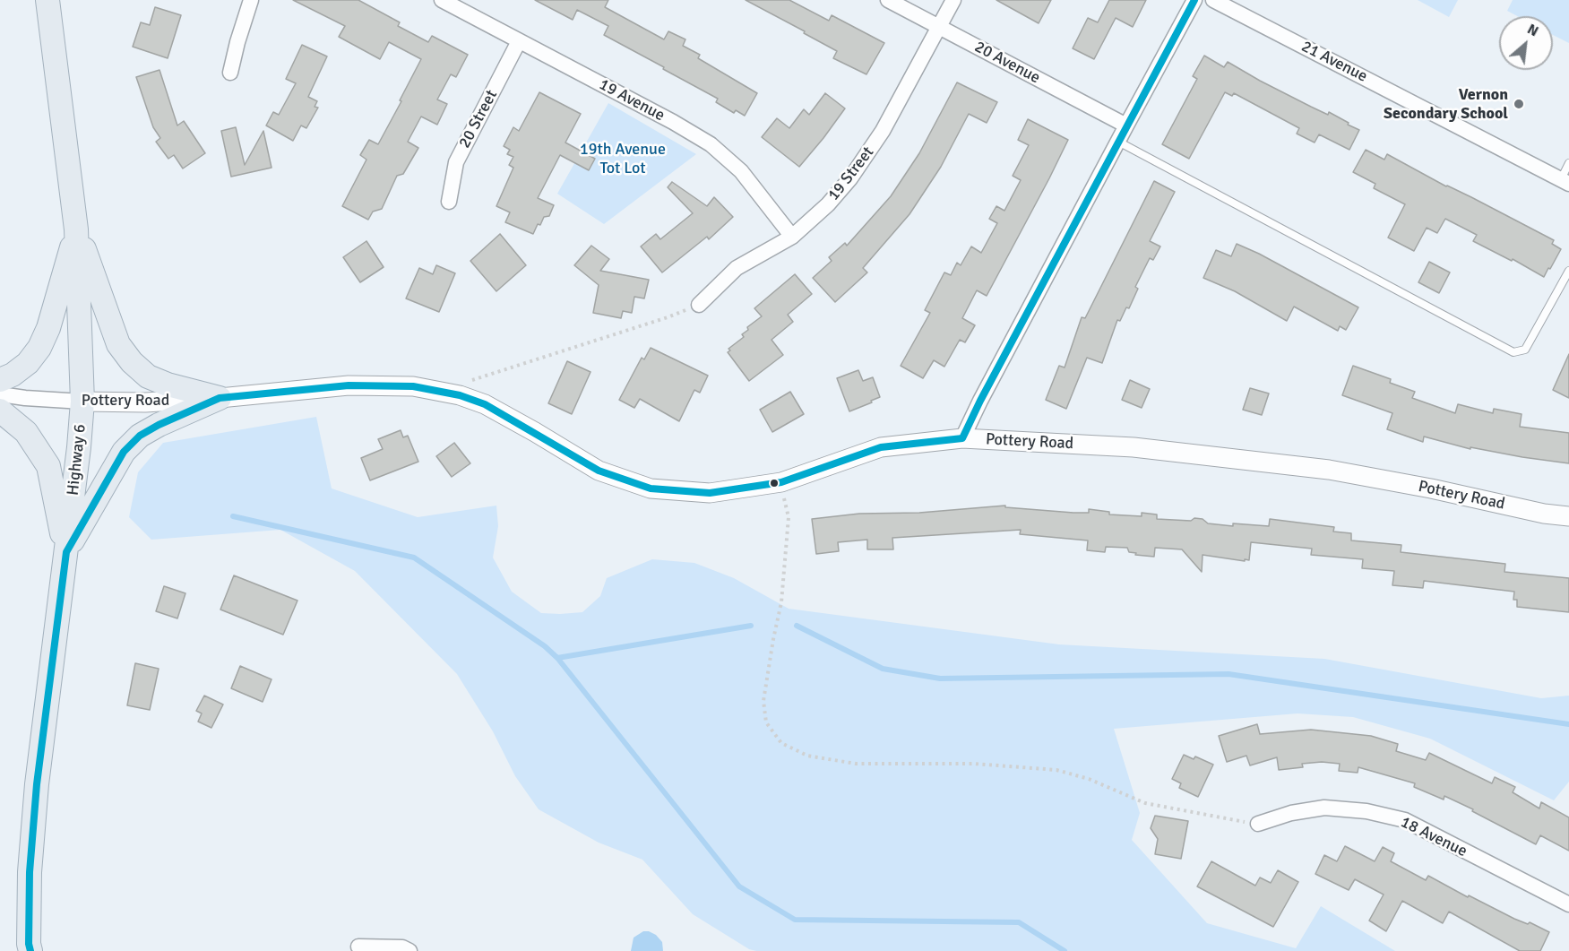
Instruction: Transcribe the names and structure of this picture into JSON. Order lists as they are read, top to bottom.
{
  "streets": {
    "main road": ["Highway 6"],
    "street": [
      "21 Avenue",
      "20 Avenue",
      "19 Avenue",
      "20 Street",
      "19 Street",
      "Pottery Road",
      "18 Avenue"
    ]
  },
  "crossings": [
    ["20 Avenue", "19 Street"],
    ["19 Avenue", "20 Street"],
    ["19 Avenue", "19 Street"],
    ["Pottery Road", "Highway 6"]
  ],
  "parks": ["19th Avenue Tot Lot"],
  "places": ["Vernon Secondary School"],
  "north": "top right"
}
